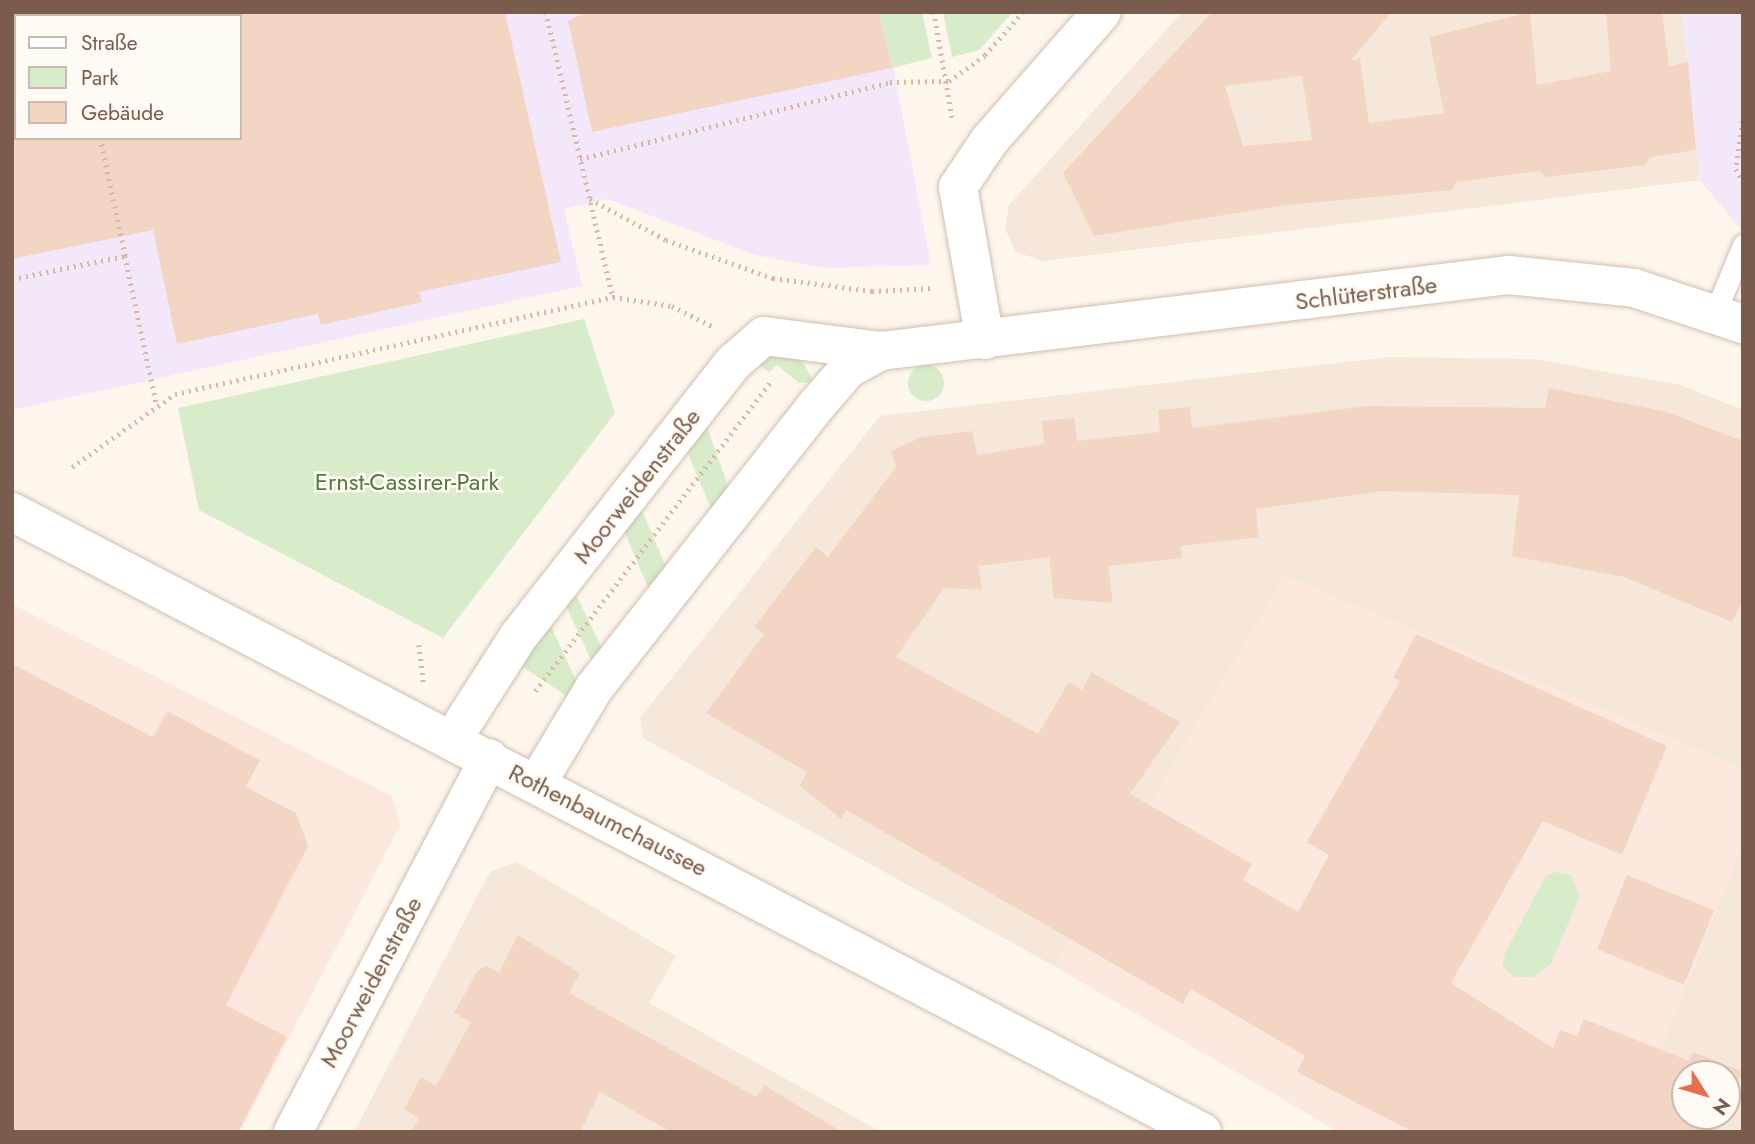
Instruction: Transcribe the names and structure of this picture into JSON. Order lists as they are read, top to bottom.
{
  "streets": {
    "street": ["Schlüterstraße", "Moorweidenstraße", "Rothenbaumchaussee"]
  },
  "crossings": [
    ["Schlüterstraße", "Moorweidenstraße"],
    ["Moorweidenstraße", "Rothenbaumchaussee"]
  ],
  "parks": ["Ernst-Cassirer-Park"],
  "legend": ["Straße", "Park", "Gebäude"],
  "north": "bottom right"
}
